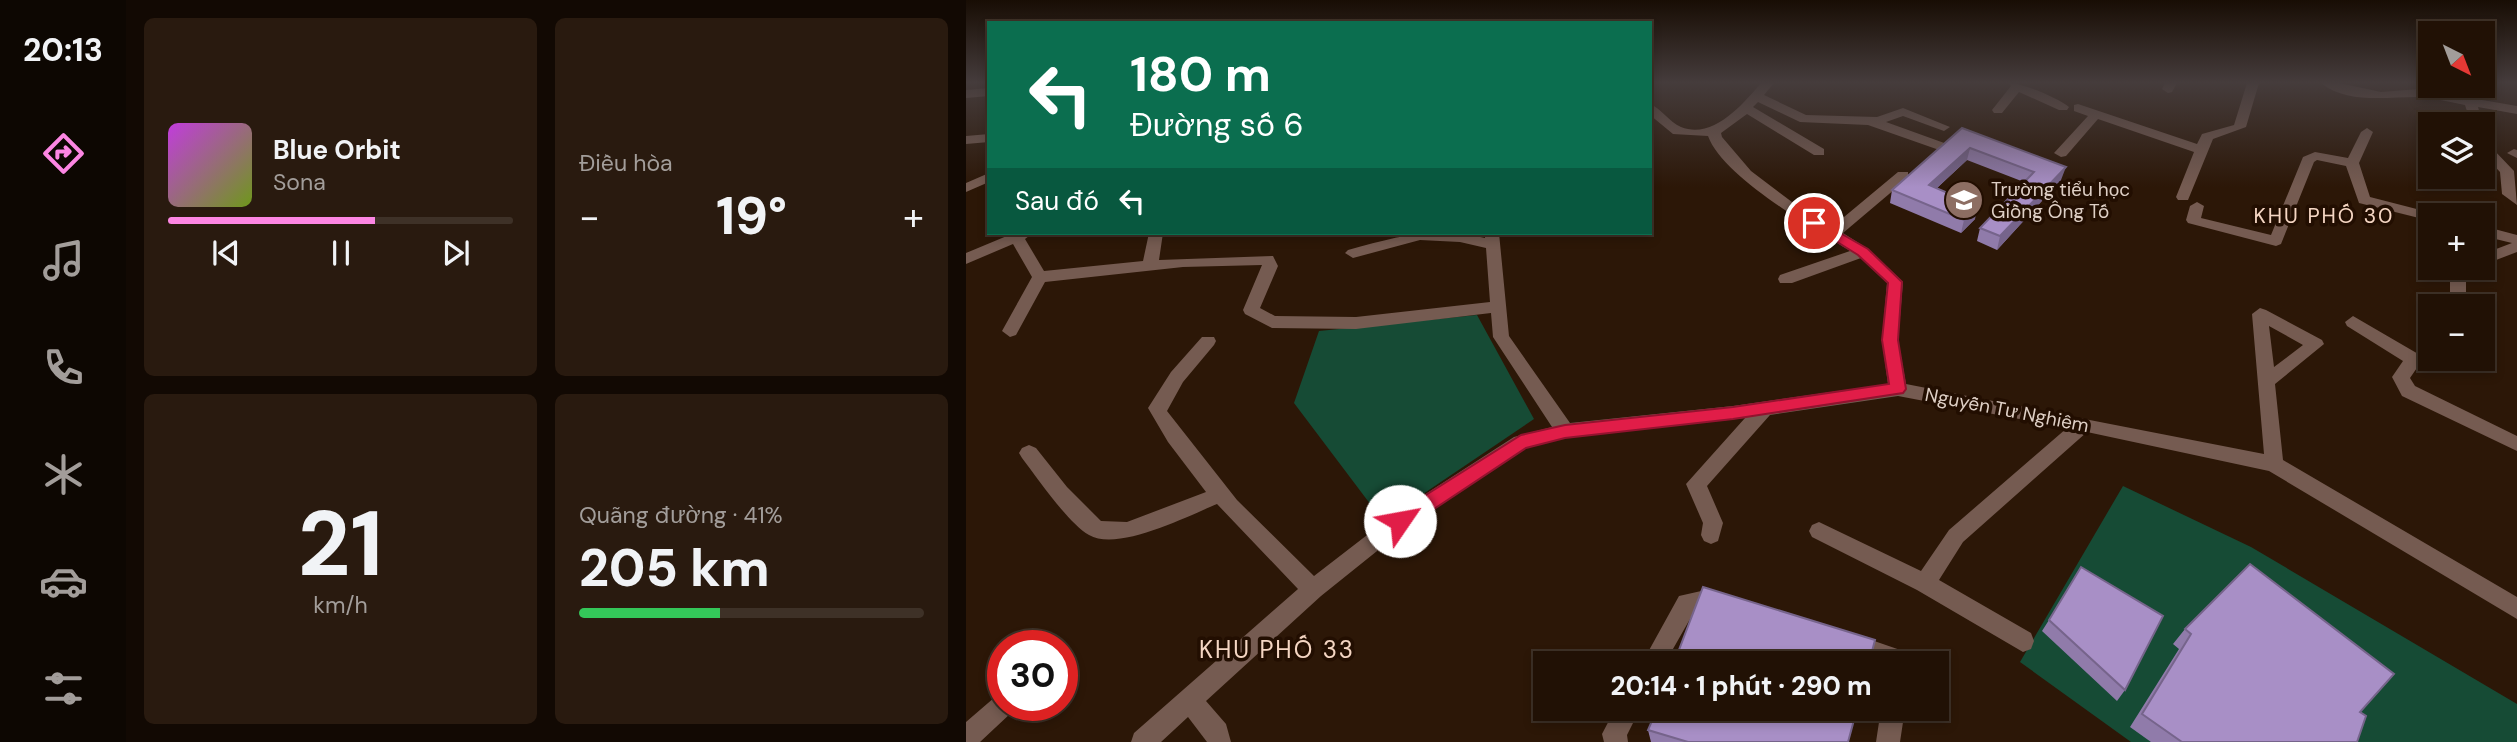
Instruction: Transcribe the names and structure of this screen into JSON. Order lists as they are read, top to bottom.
{
  "streets": {
    "street": ["Nguyễn Tư Nghiêm"]
  },
  "districts": ["KHU PHỐ 30", "KHU PHỐ 33"],
  "places": {
    "school or university": ["Trường tiểu học Giồng Ông Tố"]
  },
  "north": "bottom right",
  "page": {
    "tabs": "20:13",
    "tile": [
      "Điều hòa",
      ["21", "km/h"],
      ["Quãng đường · 41%", "205 km"]
    ],
    "map_buttons": ["+", "−"],
    "turn": ["180 m", "Đường số 6"],
    "song": ["Blue Orbit", "Sona"],
    "then": "Sau đó",
    "heat": ["−", "19°", "+"],
    "limit": "30",
    "trip": "20:14 · 1 phút · 290 m"
  }
}
